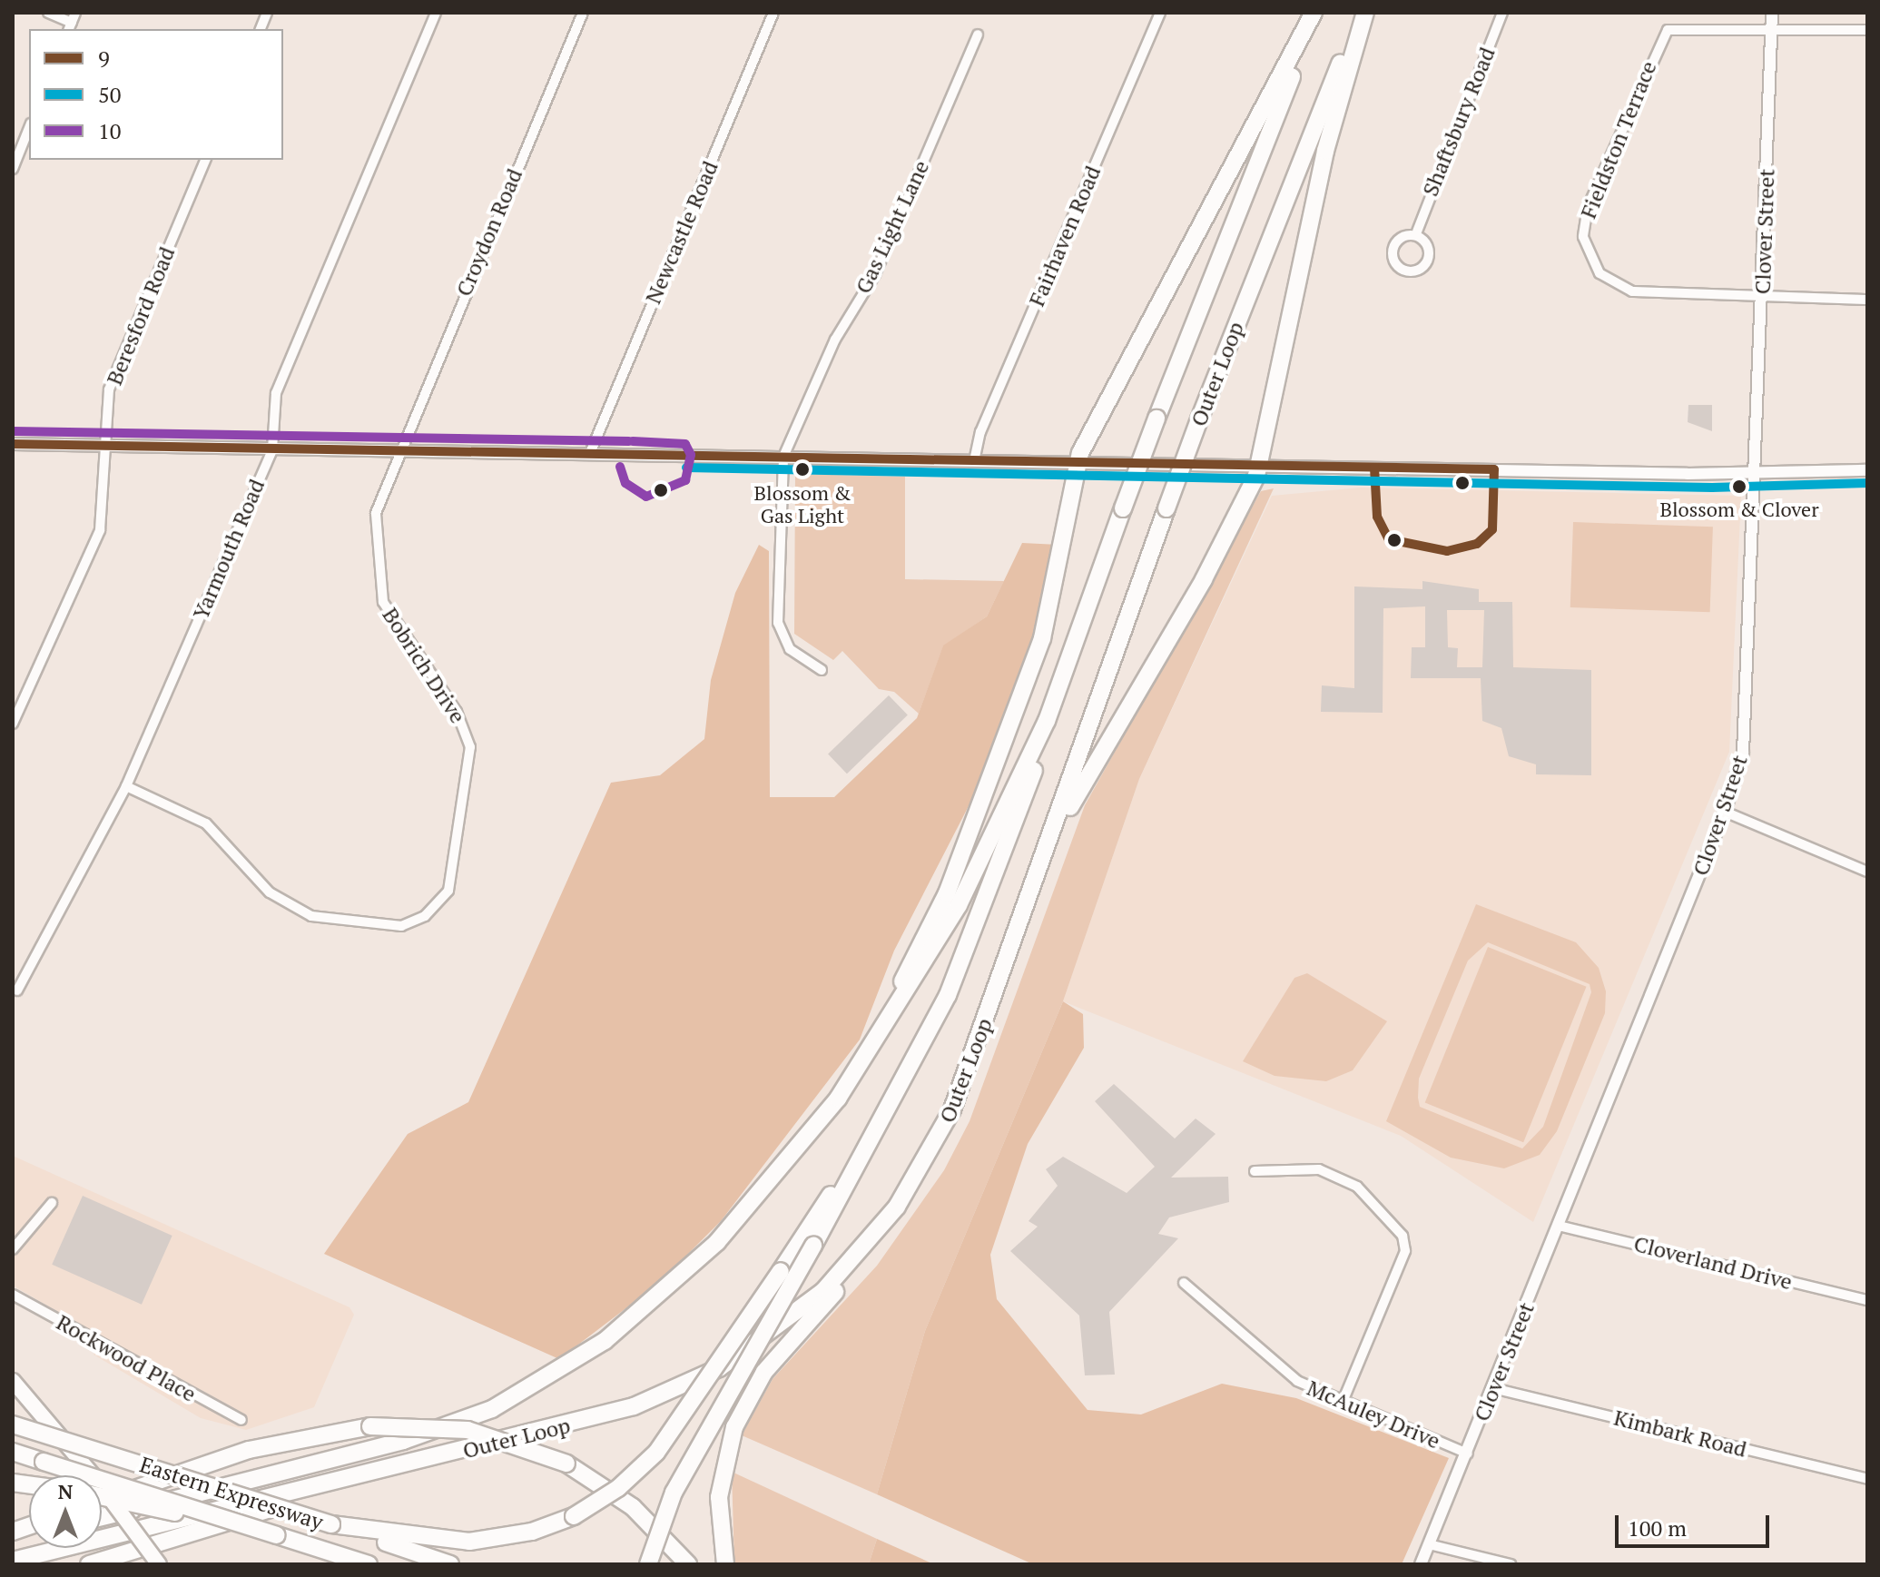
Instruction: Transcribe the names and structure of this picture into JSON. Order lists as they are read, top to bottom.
{
  "streets": {
    "highway": ["Outer Loop", "Eastern Expressway"],
    "street": [
      "Shaftsbury Road",
      "Fieldston Terrace",
      "Gas Light Lane",
      "Clover Street",
      "Croydon Road",
      "Newcastle Road",
      "Fairhaven Road",
      "Beresford Road",
      "Yarmouth Road",
      "Bobrich Drive",
      "Cloverland Drive",
      "Rockwood Place",
      "McAuley Drive",
      "Kimbark Road"
    ]
  },
  "crossings": [
    ["Fieldston Terrace", "Clover Street"],
    ["Clover Street", "Cloverland Drive"],
    ["Clover Street", "McAuley Drive"],
    ["Clover Street", "Kimbark Road"],
    ["Croydon Road", "Bobrich Drive"],
    ["Yarmouth Road", "Bobrich Drive"]
  ],
  "places": ["Blossom & Gas Light", "Blossom & Clover"],
  "lines": ["transit line 10", "transit line 9", "transit line 50"],
  "legend": ["9", "50", "10"],
  "scale_bar": "100 m",
  "north": "top"
}
